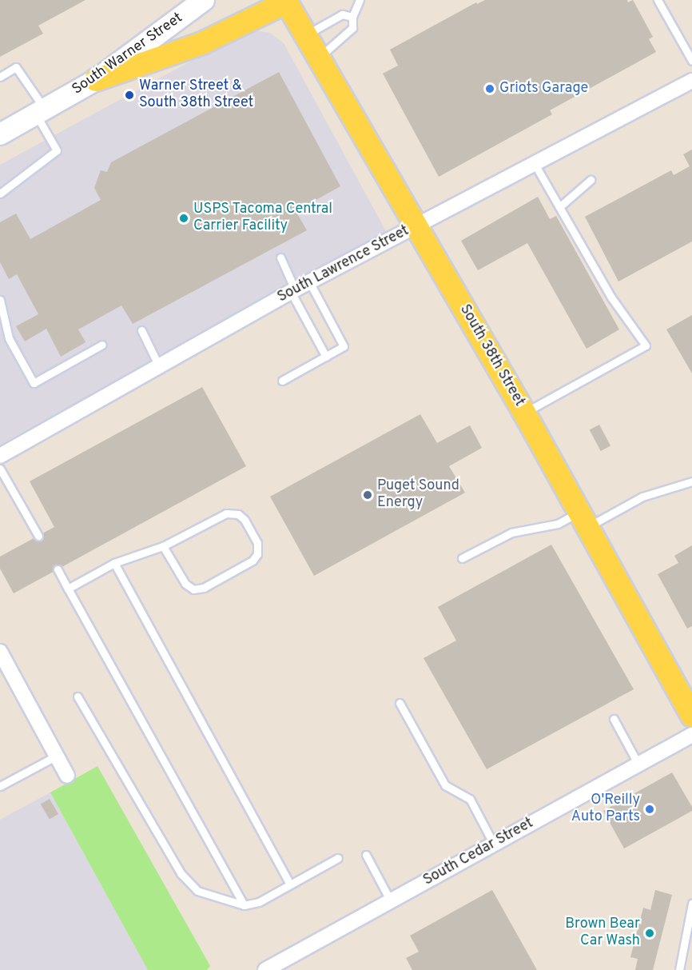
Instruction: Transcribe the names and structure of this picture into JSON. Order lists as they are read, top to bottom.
{
  "streets": {
    "main road": ["South 38th Street"],
    "street": ["South Warner Street", "South Lawrence Street", "South Cedar Street"]
  },
  "crossings": [
    ["South Lawrence Street", "South 38th Street"]
  ],
  "places": [
    "Griots Garage",
    "Warner Street & South 38th Street",
    "USPS Tacoma Central Carrier Facility",
    "Puget Sound Energy",
    "O'Reilly Auto Parts",
    "Brown Bear Car Wash"
  ]
}
